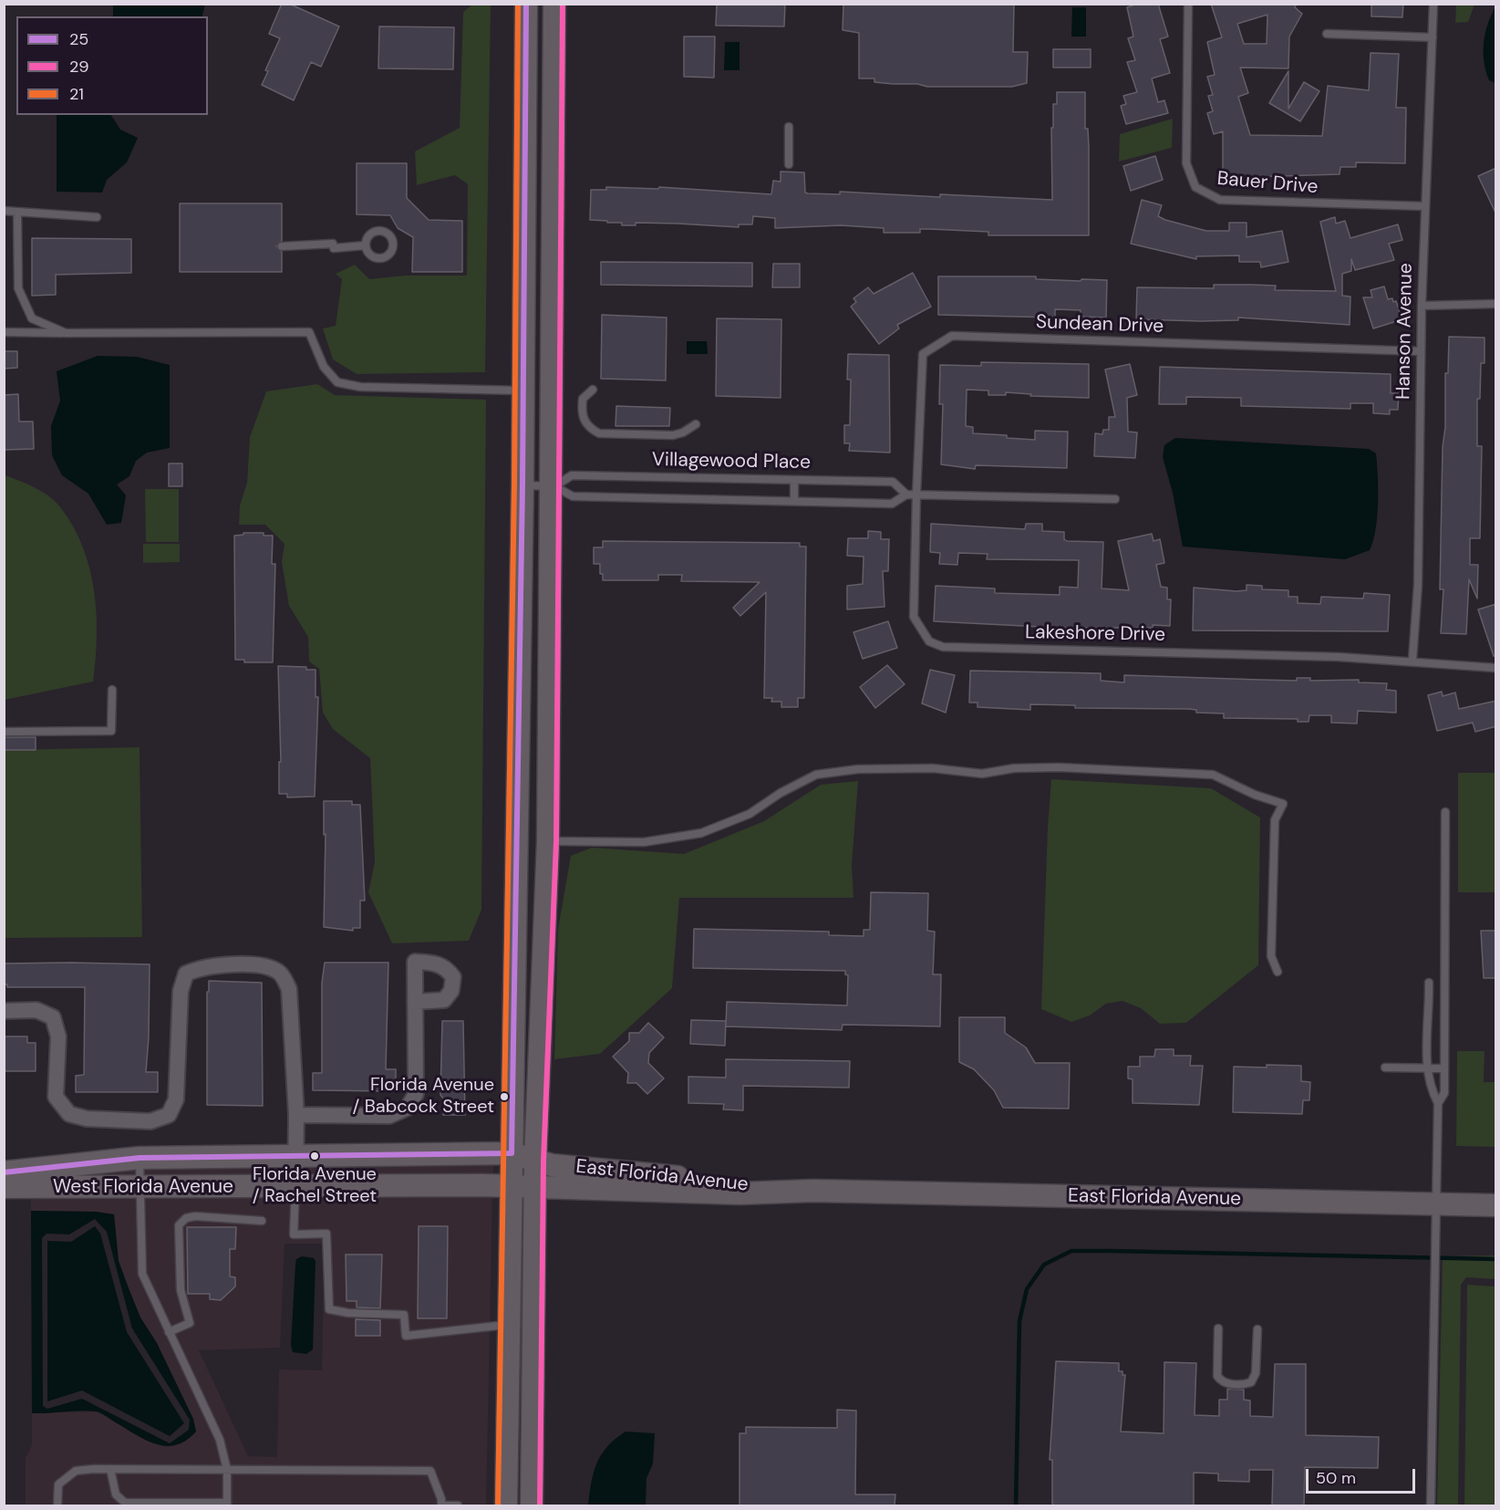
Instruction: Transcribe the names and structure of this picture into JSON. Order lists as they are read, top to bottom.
{
  "streets": {
    "main road": ["East Florida Avenue", "West Florida Avenue"],
    "lane": [
      "Bauer Drive",
      "Sundean Drive",
      "Hanson Avenue",
      "Villagewood Place",
      "Lakeshore Drive"
    ]
  },
  "crossings": [
    ["Bauer Drive", "Hanson Avenue"],
    ["Sundean Drive", "Hanson Avenue"],
    ["Sundean Drive", "Villagewood Place"],
    ["Sundean Drive", "Lakeshore Drive"],
    ["Hanson Avenue", "Lakeshore Drive"],
    ["Villagewood Place", "Lakeshore Drive"],
    ["East Florida Avenue", "West Florida Avenue"]
  ],
  "places": ["Florida Avenue / Babcock Street", "Florida Avenue / Rachel Street"],
  "lines": ["transit line 25", "transit line 29", "transit line 21"],
  "legend": ["25", "29", "21"],
  "scale_bar": "50 m"
}
